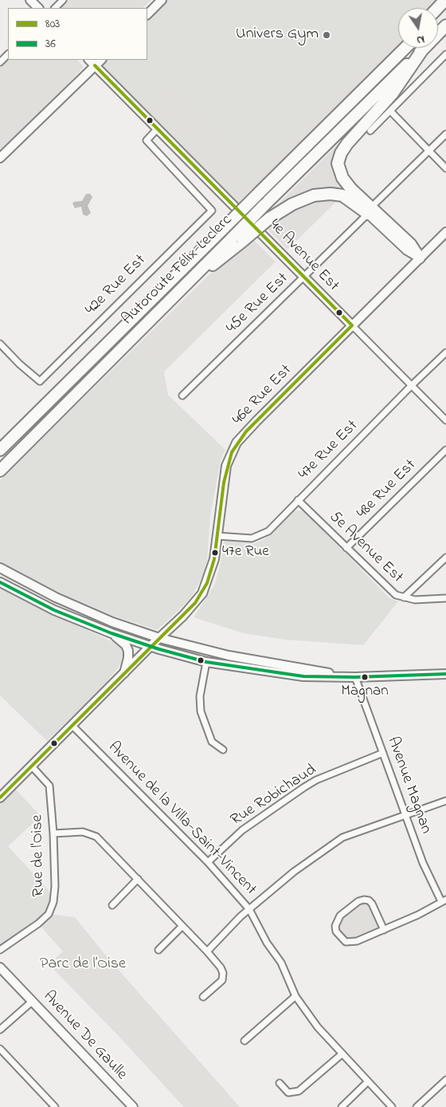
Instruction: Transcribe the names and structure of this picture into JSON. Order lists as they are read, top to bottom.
{
  "streets": {
    "highway": ["Autoroute Félix-Leclerc"],
    "street": [
      "4e Avenue Est",
      "42e Rue Est",
      "45e Rue Est",
      "46e Rue Est",
      "47e Rue Est",
      "48e Rue Est",
      "5e Avenue Est",
      "Avenue Magnan",
      "Rue Robichaud",
      "Avenue de la Villa-Saint-Vincent",
      "Rue de l'Oise",
      "Avenue De Gaulle"
    ]
  },
  "crossings": [
    ["4e Avenue Est", "42e Rue Est"],
    ["4e Avenue Est", "45e Rue Est"],
    ["4e Avenue Est", "46e Rue Est"],
    ["4e Avenue Est", "47e Rue Est"],
    ["46e Rue Est", "47e Rue Est"],
    ["46e Rue Est", "Avenue de la Villa-Saint-Vincent"],
    ["46e Rue Est", "Rue de l'Oise"],
    ["47e Rue Est", "5e Avenue Est"],
    ["48e Rue Est", "5e Avenue Est"],
    ["Avenue Magnan", "Rue Robichaud"],
    ["Rue Robichaud", "Avenue de la Villa-Saint-Vincent"]
  ],
  "parks": ["Parc de l’Oise"],
  "places": ["Univers Gym", "47e Rue", "Magnan"],
  "lines": ["transit line 803", "transit line 36"],
  "legend": ["803", "36"],
  "north": "bottom"
}
